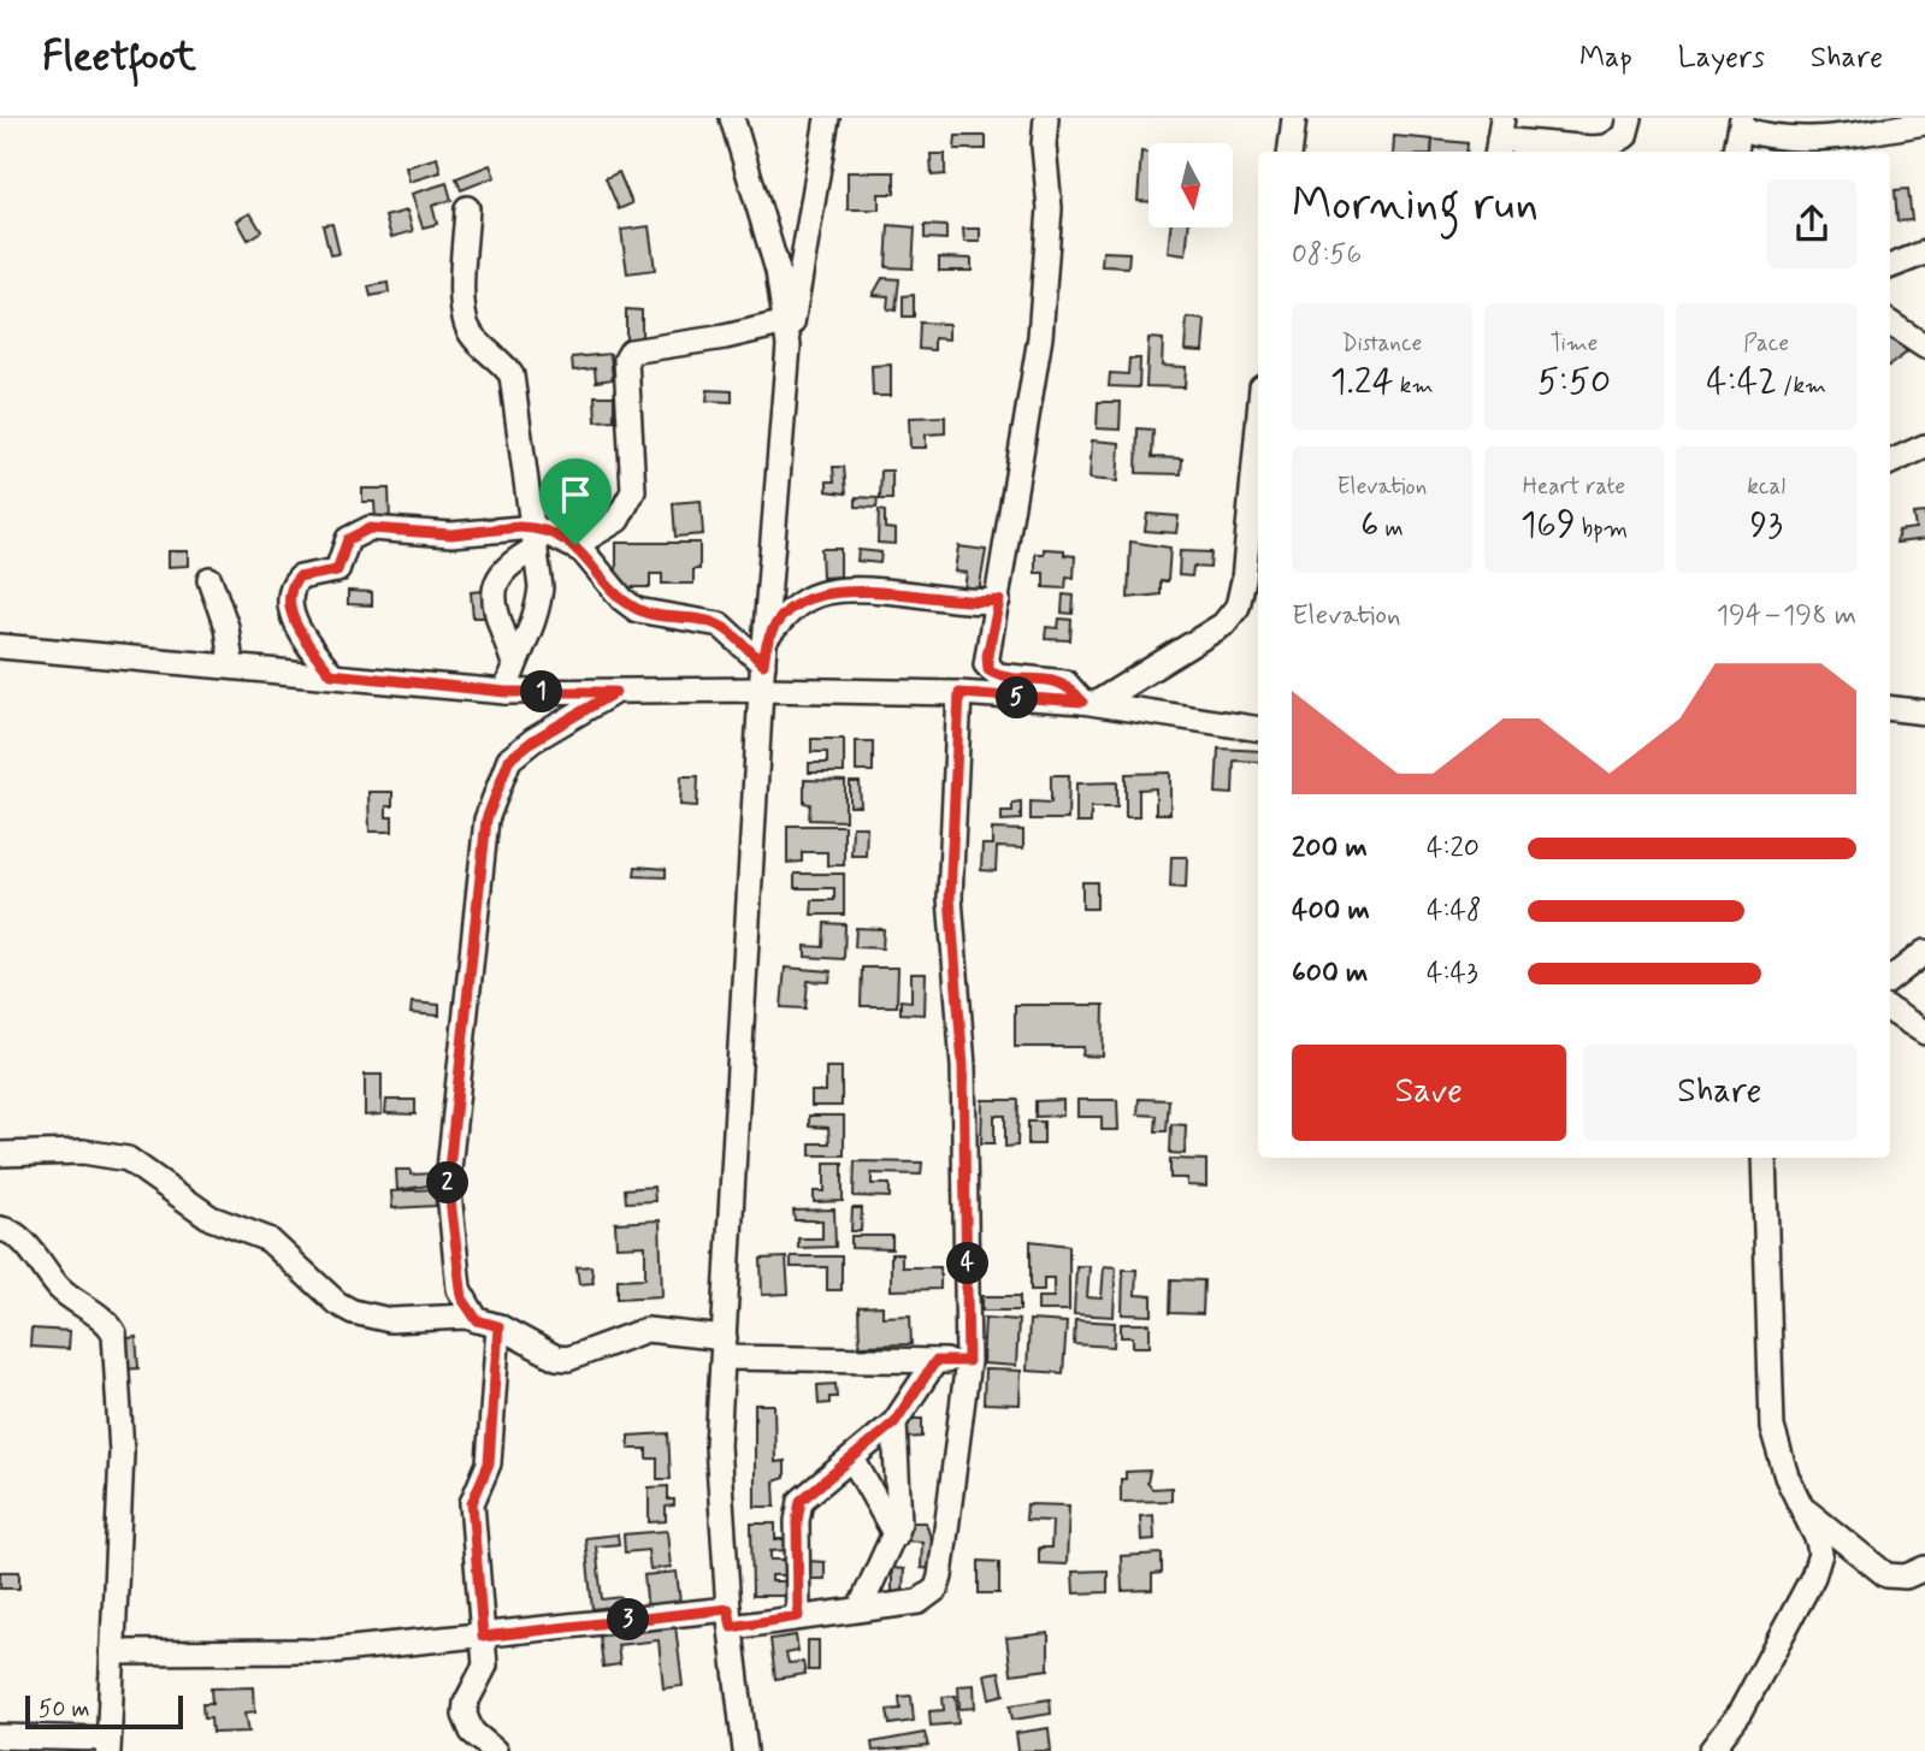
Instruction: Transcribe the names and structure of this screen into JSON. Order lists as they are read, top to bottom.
{
  "scale_bar": "50 m",
  "north": "bottom",
  "page": {
    "header": "Fleetfoot",
    "nav": ["Map", "Layers", "Share"],
    "heading": ["Morning run", "08:56"],
    "stats": [
      ["Distance", "1.24 km"],
      ["Time", "5:50"],
      ["Pace", "4:42 /km"],
      ["Elevation", "6 m"],
      ["Heart rate", "169 bpm"],
      ["kcal", "93"]
    ],
    "chart": ["Elevation", "194–198 m"],
    "pins": [
      "1",
      "5",
      "2",
      "4",
      "3"
    ],
    "list": [
      {
        "name": "200 m",
        "note": "4:20"
      },
      {
        "name": "400 m",
        "note": "4:48"
      },
      {
        "name": "600 m",
        "note": "4:43"
      }
    ],
    "buttons": ["Save", "Share"],
    "scale": "50 m"
  }
}
